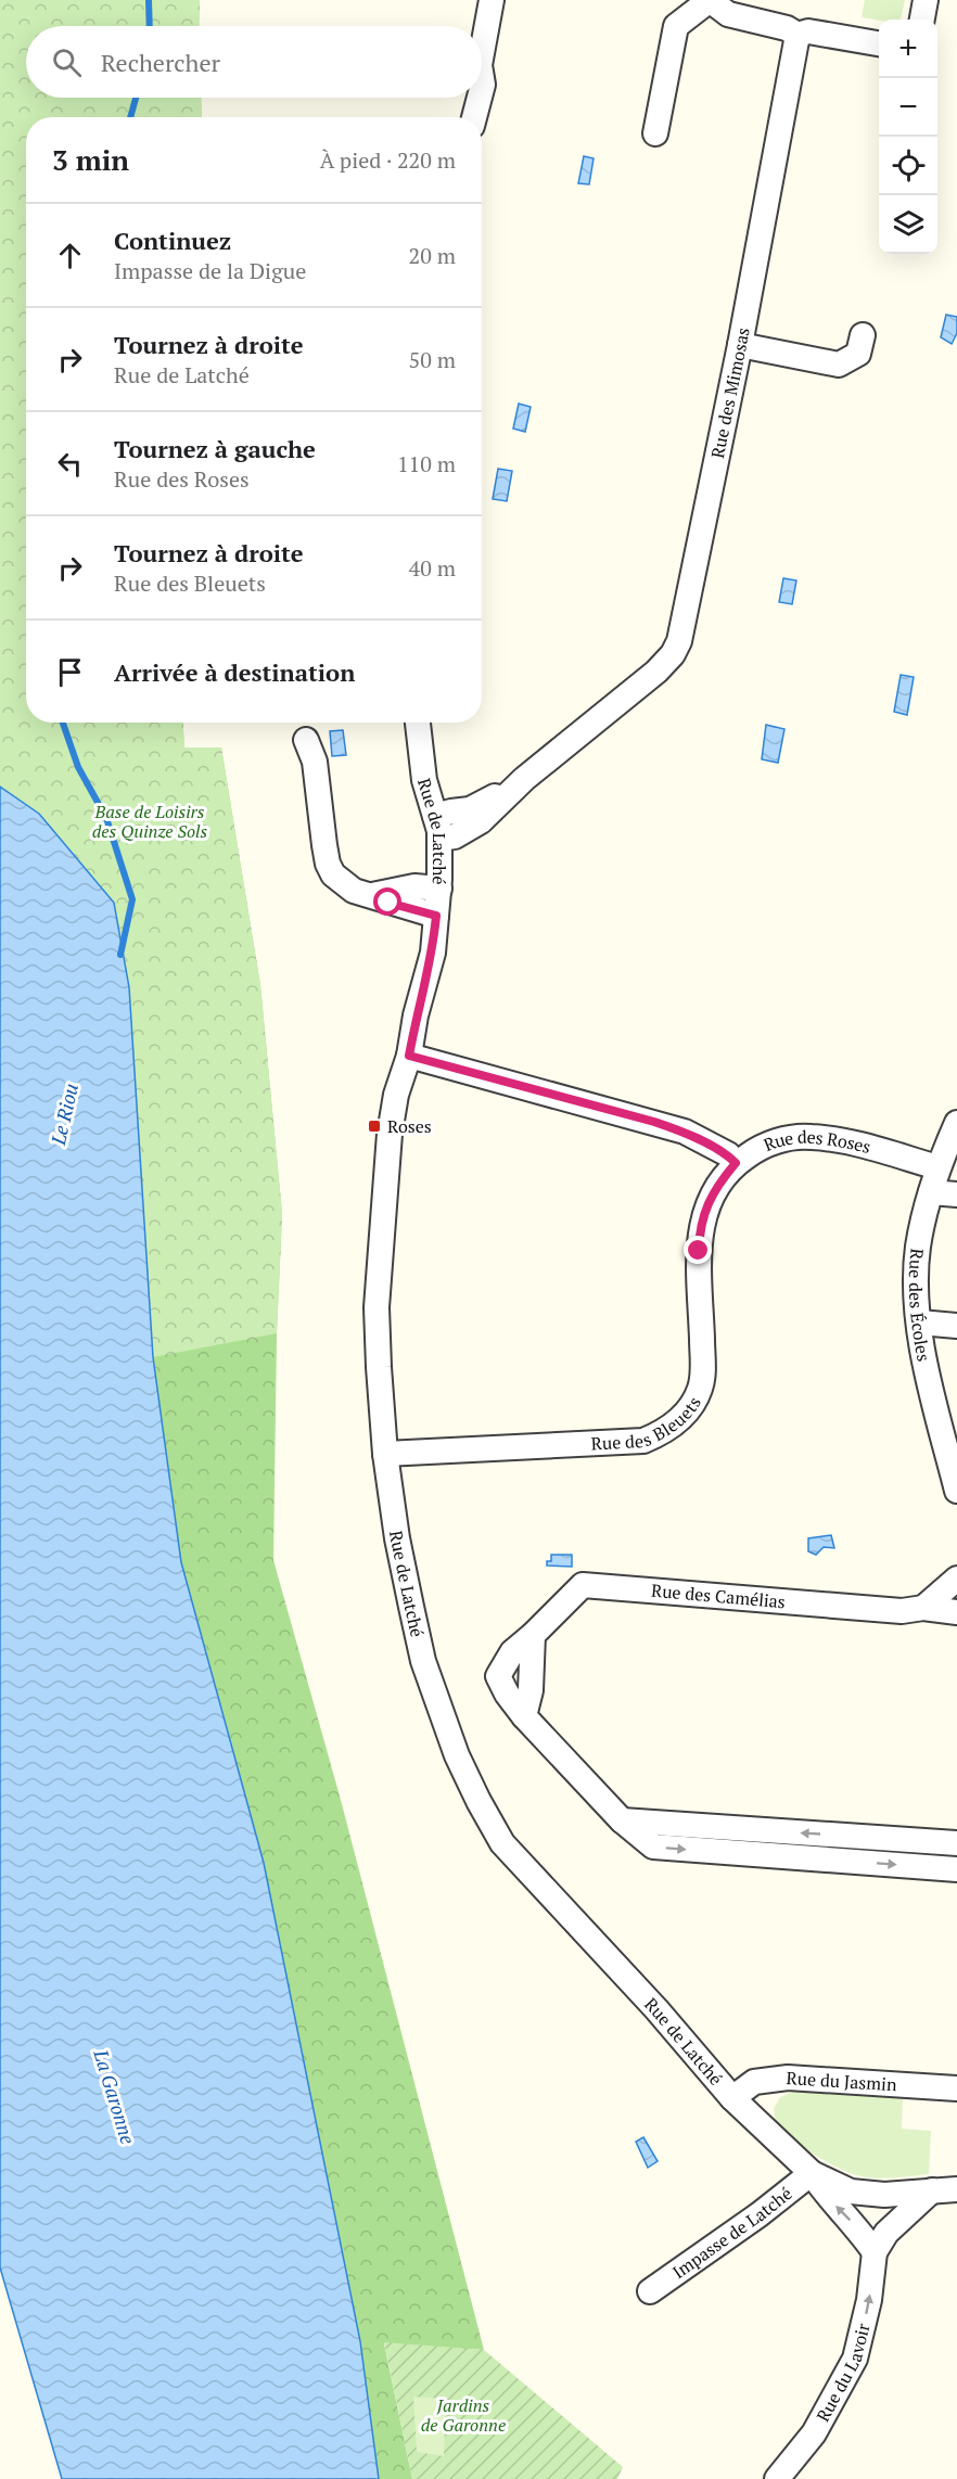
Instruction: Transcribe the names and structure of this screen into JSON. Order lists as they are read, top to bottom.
{
  "streets": {
    "street": [
      "Rue des Mimosas",
      "Rue de Latché",
      "Rue des Roses",
      "Rue des Écoles",
      "Rue des Bleuets",
      "Rue des Camélias",
      "Rue du Jasmin",
      "Impasse de Latché",
      "Rue du Lavoir"
    ]
  },
  "crossings": [
    ["Rue des Mimosas", "Rue de Latché"],
    ["Rue de Latché", "Rue des Bleuets"],
    ["Rue de Latché", "Rue du Jasmin"],
    ["Rue de Latché", "Impasse de Latché"],
    ["Rue de Latché", "Rue du Lavoir"],
    ["Rue des Roses", "Rue des Écoles"],
    ["Rue des Roses", "Rue des Bleuets"]
  ],
  "one_way": ["Rue du Lavoir"],
  "water": ["Le Riou", "La Garonne"],
  "parks": ["Base de Loisirs des Quinze Sols", "Jardins de Garonne"],
  "places": {
    "transit": ["Roses"]
  },
  "page": {
    "map_buttons": ["+", "−"],
    "search": "Rechercher",
    "heading": ["3 min", "À pied · 220 m"],
    "list": [
      ["Continuez", "Impasse de la Digue", "20 m"],
      ["Tournez à droite", "Rue de Latché", "50 m"],
      ["Tournez à gauche", "Rue des Roses", "110 m"],
      ["Tournez à droite", "Rue des Bleuets", "40 m"],
      "Arrivée à destination"
    ]
  }
}
